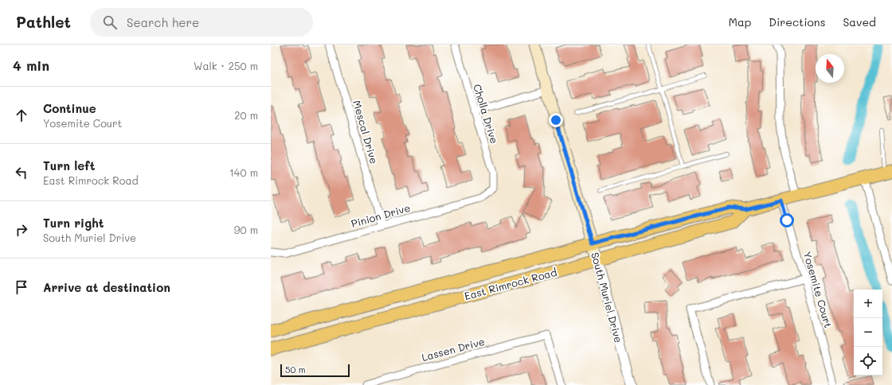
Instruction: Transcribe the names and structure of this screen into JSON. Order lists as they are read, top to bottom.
{
  "streets": {
    "main road": ["East Rimrock Road", "South Muriel Drive"],
    "street": [
      "Cholla Drive",
      "Mescal Drive",
      "Pinion Drive",
      "Yosemite Court",
      "Lassen Drive"
    ]
  },
  "crossings": [
    ["Cholla Drive", "Pinion Drive"],
    ["Mescal Drive", "Pinion Drive"],
    ["East Rimrock Road", "Yosemite Court"],
    ["East Rimrock Road", "South Muriel Drive"]
  ],
  "scale_bar": "50 m",
  "north": "top",
  "page": {
    "header": "Pathlet",
    "search": "Search here",
    "nav": ["Map", "Directions", "Saved"],
    "heading": ["4 min", "Walk · 250 m"],
    "list": [
      ["Continue", "Yosemite Court", "20 m"],
      ["Turn left", "East Rimrock Road", "140 m"],
      ["Turn right", "South Muriel Drive", "90 m"],
      "Arrive at destination"
    ],
    "map_buttons": ["+", "−"],
    "scale": "50 m"
  }
}
